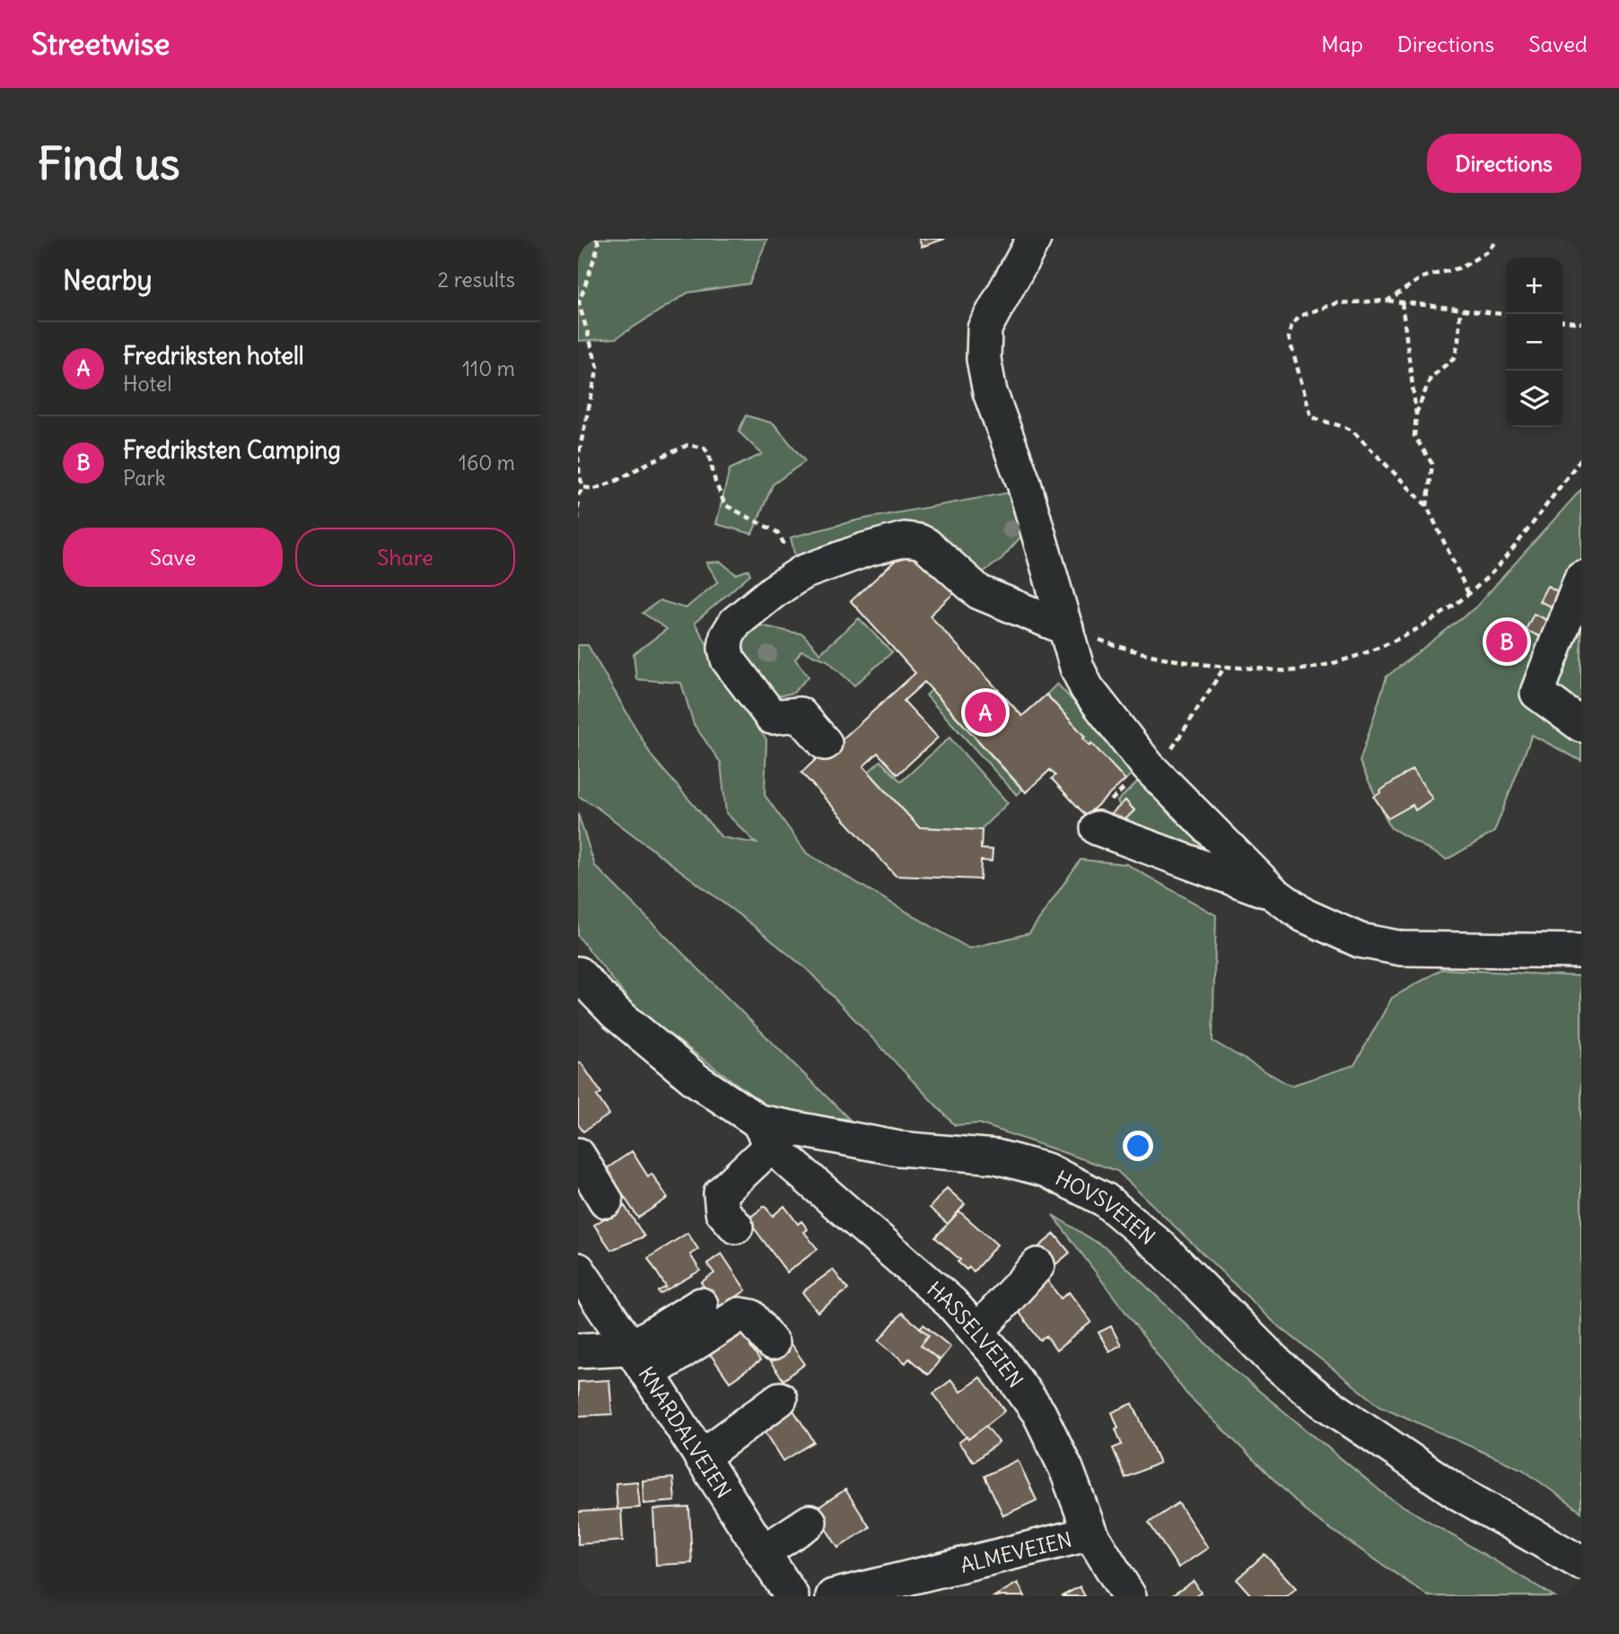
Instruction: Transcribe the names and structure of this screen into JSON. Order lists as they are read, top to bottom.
{
  "streets": {
    "street": [
      "HOVSVEIEN",
      "HASSELVEIEN",
      "KNARDALVEIEN",
      "ALMEVEIEN"
    ]
  },
  "crossings": [
    ["HOVSVEIEN", "HASSELVEIEN"],
    ["HASSELVEIEN", "ALMEVEIEN"]
  ],
  "page": {
    "header": "Streetwise",
    "nav": ["Map", "Directions", "Saved"],
    "buttons": [
      "Directions",
      ["Save", "Share"]
    ],
    "title": "Find us",
    "heading": ["Nearby", "2 results"],
    "map_buttons": ["+", "−"],
    "list": [
      {
        "mark": "A",
        "name": "Fredriksten hotell",
        "note": "Hotel",
        "value": "110 m"
      },
      {
        "mark": "B",
        "name": "Fredriksten Camping",
        "note": "Park",
        "value": "160 m"
      }
    ],
    "pins": ["B", "A"]
  }
}
